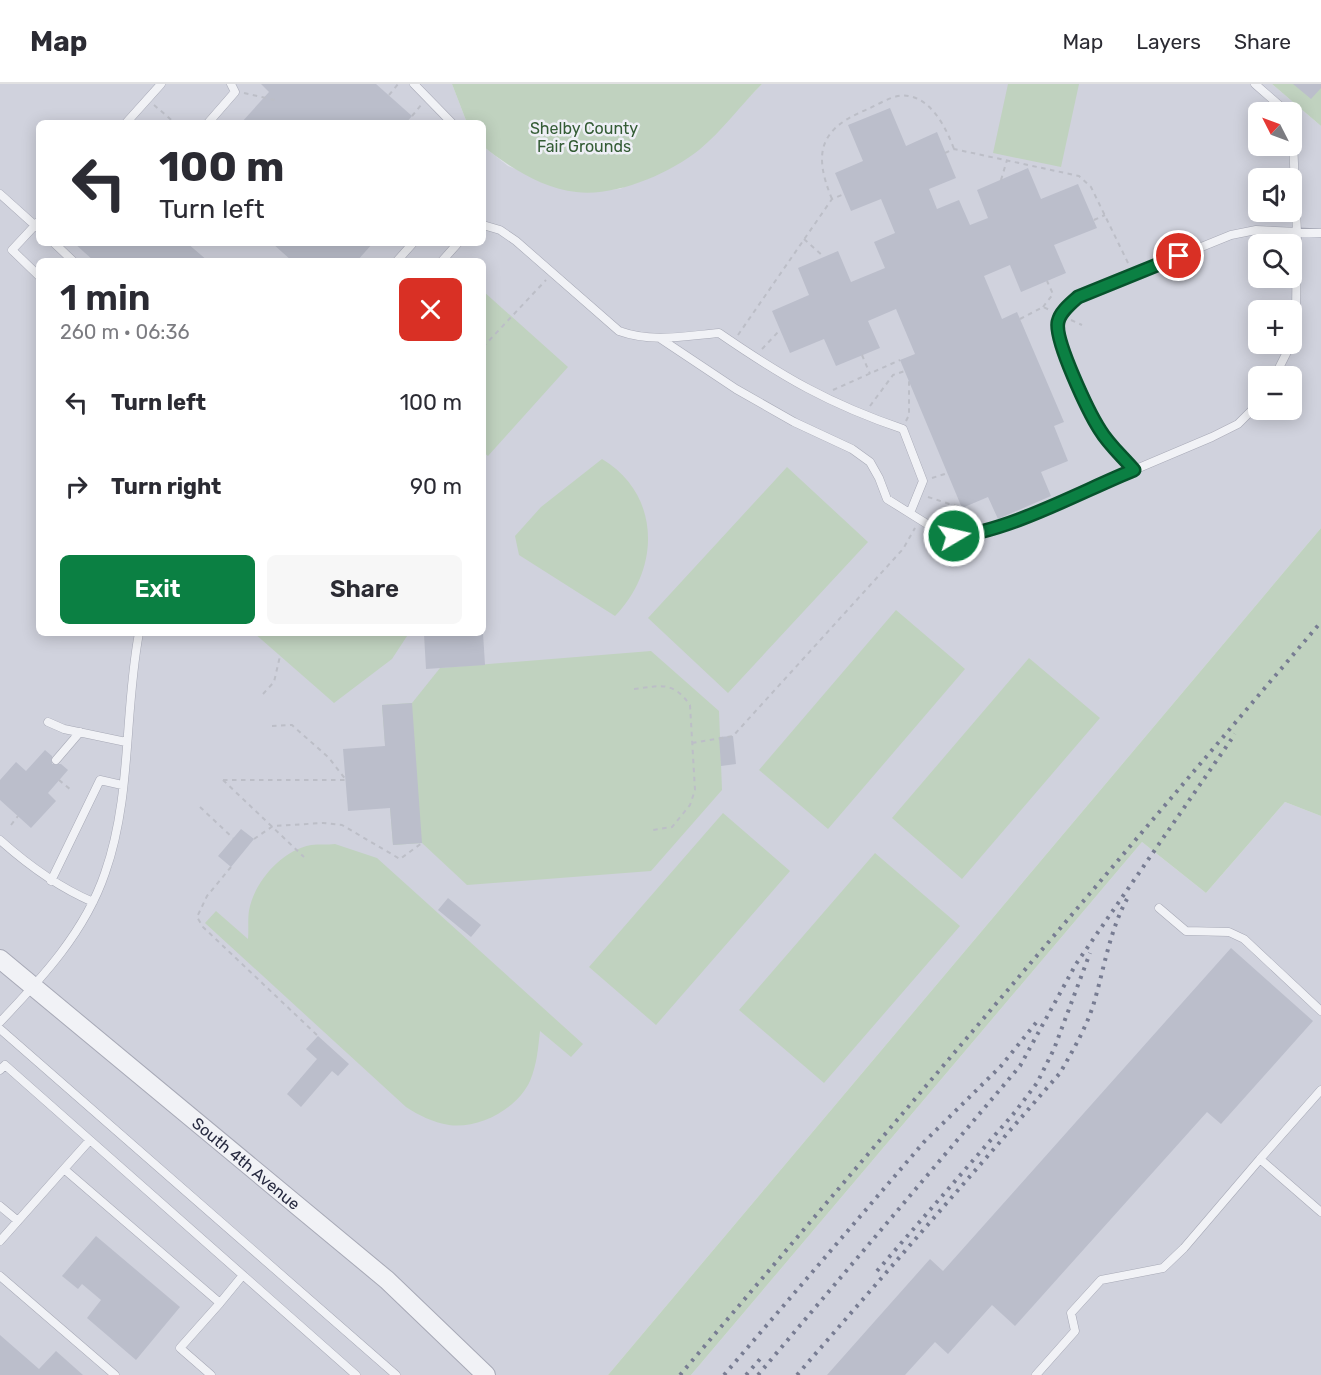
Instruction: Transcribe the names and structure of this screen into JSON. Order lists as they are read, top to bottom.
{
  "streets": {
    "street": ["South 4th Avenue"]
  },
  "parks": ["Shelby County Fair Grounds"],
  "north": "top left",
  "page": {
    "header": "Map",
    "nav": ["Map", "Layers", "Share"],
    "map_buttons": ["+", "−"],
    "turn": ["100 m", "Turn left"],
    "heading": ["1 min", "260 m · 06:36"],
    "list": [
      {
        "name": "Turn left",
        "value": "100 m"
      },
      {
        "name": "Turn right",
        "value": "90 m"
      }
    ],
    "buttons": ["Exit", "Share"]
  }
}
